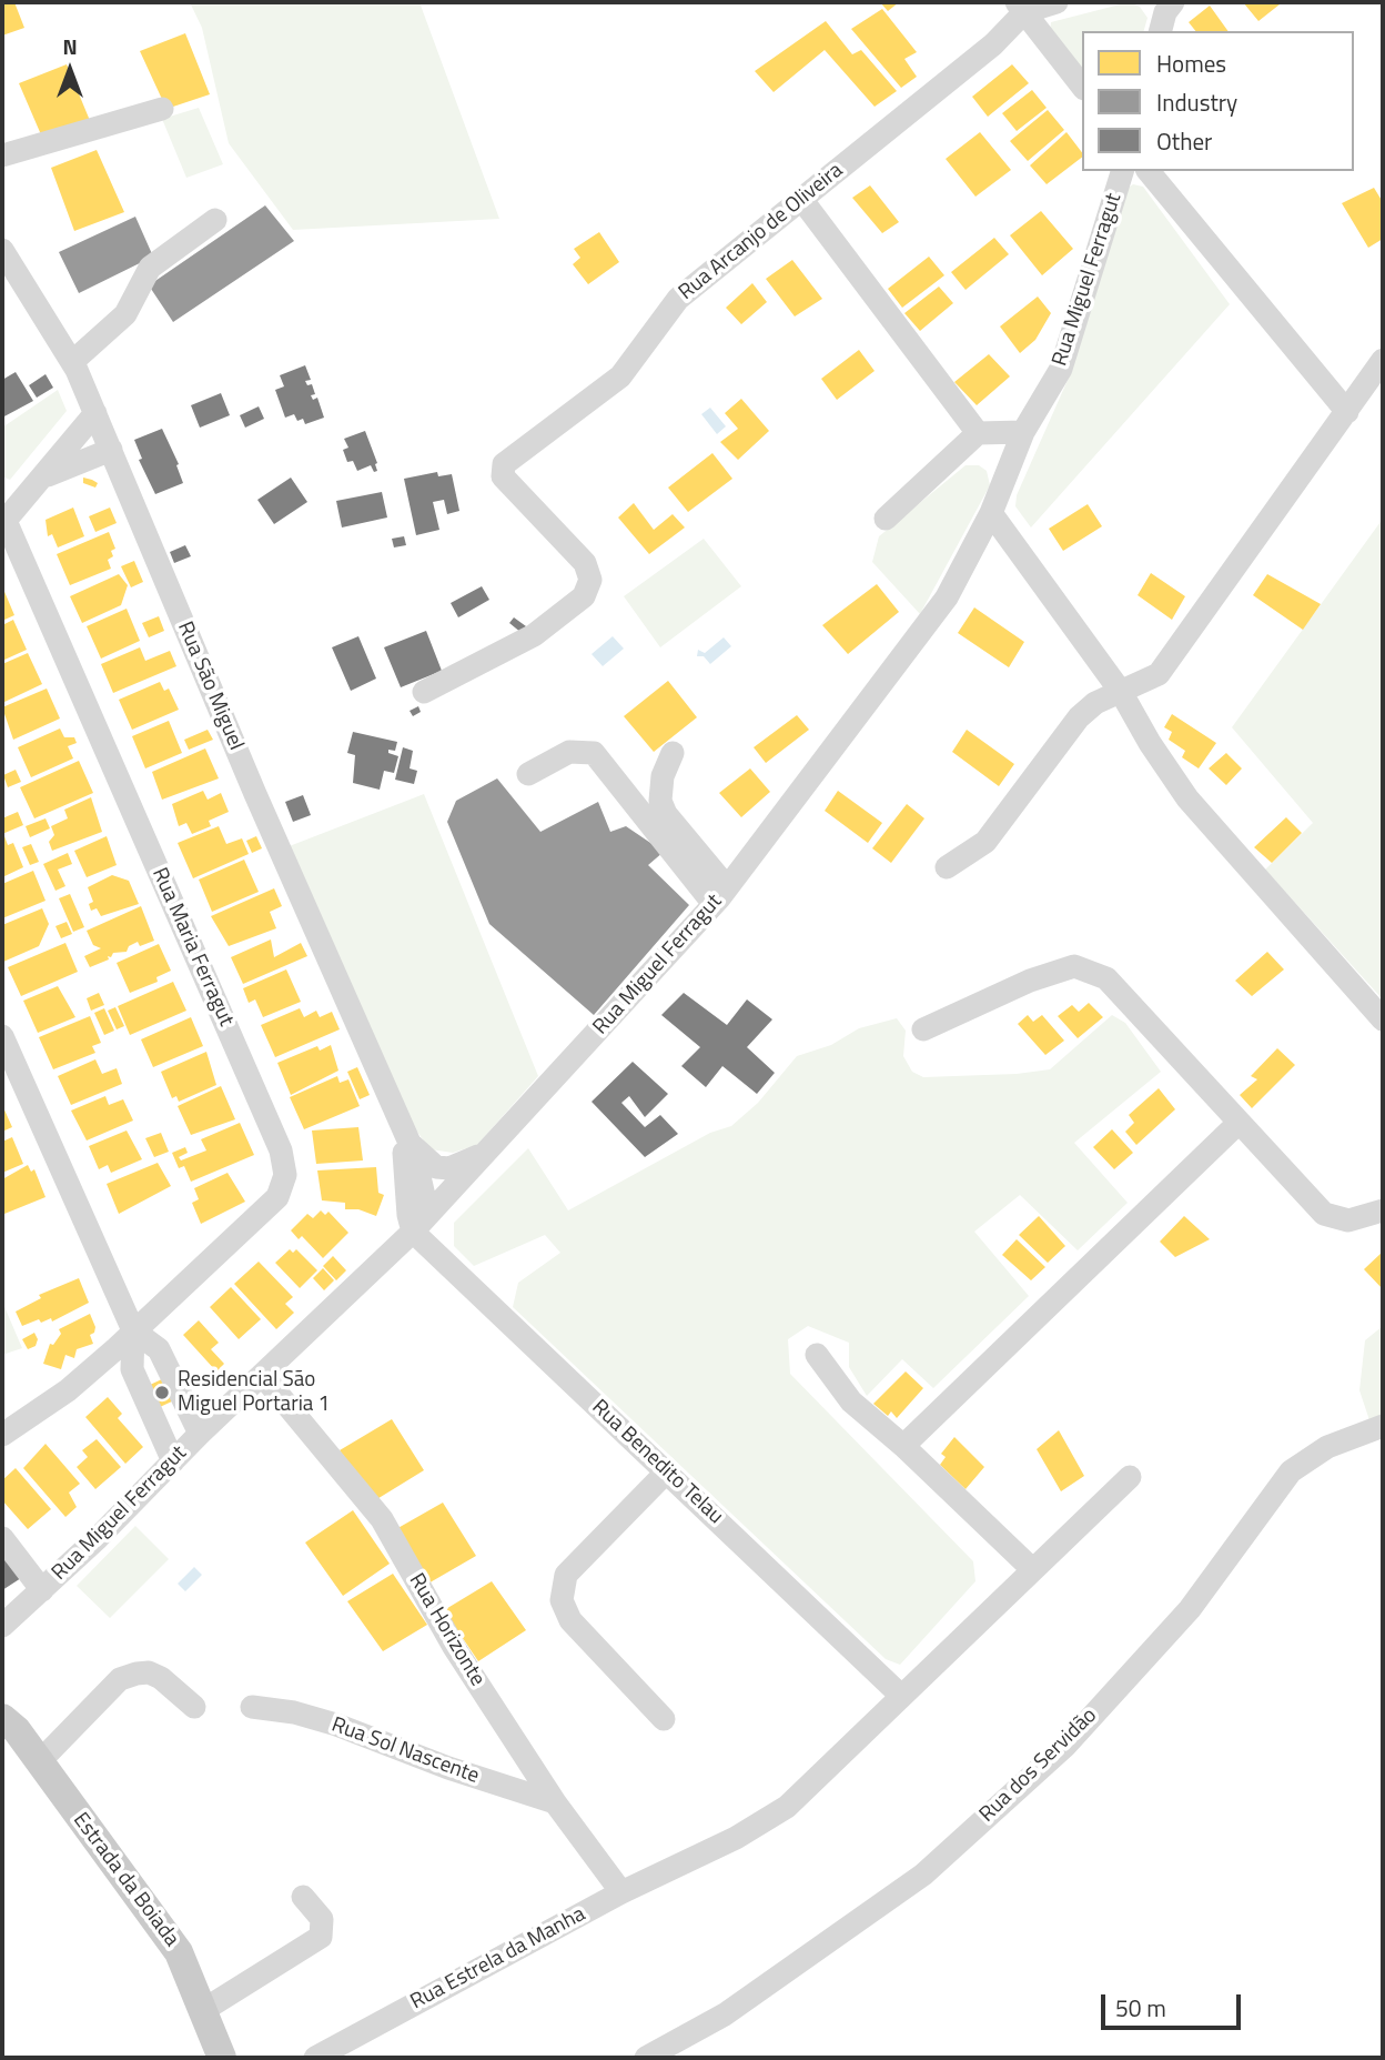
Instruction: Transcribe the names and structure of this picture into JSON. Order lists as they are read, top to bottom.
{
  "streets": {
    "main road": ["Estrada da Boiada"],
    "street": [
      "Rua Arcanjo de Oliveira",
      "Rua Miguel Ferragut",
      "Rua São Miguel",
      "Rua Maria Ferragut",
      "Rua Benedito Telau",
      "Rua Horizonte",
      "Rua Sol Nascente",
      "Rua dos Servidão",
      "Rua Estrela da Manha"
    ]
  },
  "crossings": [
    ["Rua Miguel Ferragut", "Rua São Miguel"],
    ["Rua Miguel Ferragut", "Rua Benedito Telau"],
    ["Rua Miguel Ferragut", "Rua Horizonte"],
    ["Rua São Miguel", "Rua Benedito Telau"],
    ["Rua Benedito Telau", "Rua Estrela da Manha"],
    ["Rua Horizonte", "Rua Sol Nascente"],
    ["Rua Horizonte", "Rua Estrela da Manha"]
  ],
  "places": ["Residencial São Miguel Portaria 1"],
  "legend": ["Homes", "Industry", "Other"],
  "scale_bar": "50 m",
  "north": "top"
}
